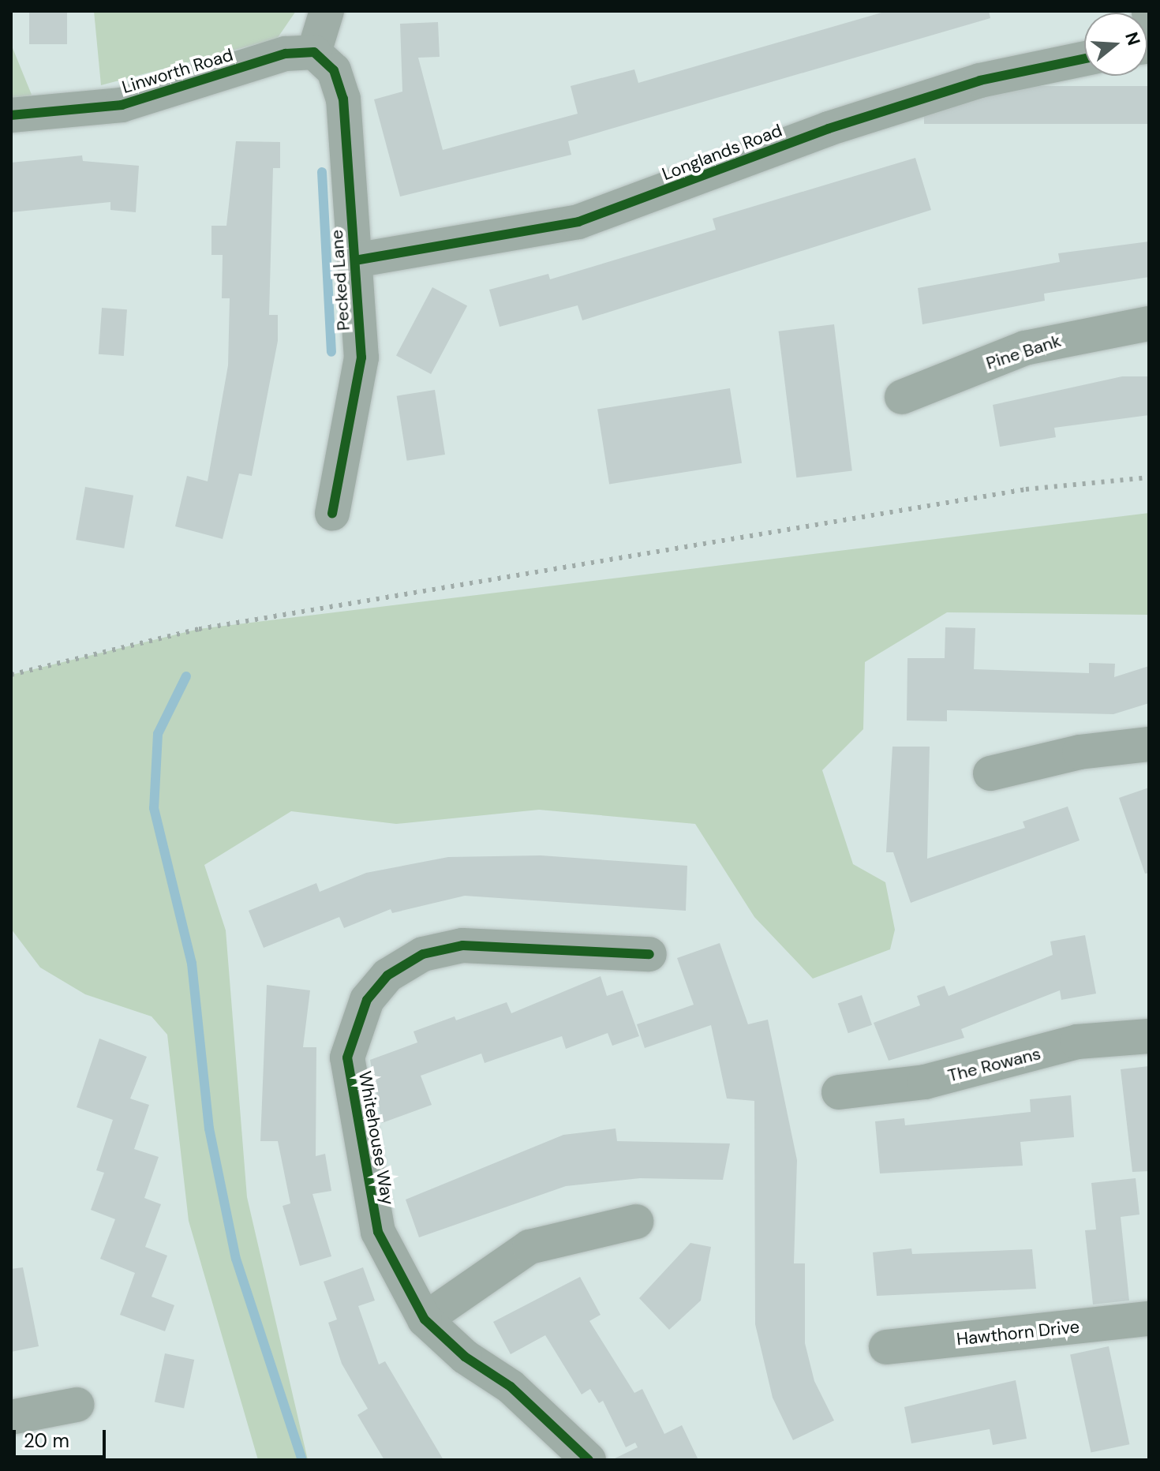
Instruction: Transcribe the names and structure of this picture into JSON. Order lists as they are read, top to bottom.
{
  "streets": {
    "street": [
      "Linworth Road",
      "Longlands Road",
      "Pecked Lane",
      "Pine Bank",
      "The Rowans",
      "Whitehouse Way",
      "Hawthorn Drive"
    ]
  },
  "crossings": [
    ["Linworth Road", "Pecked Lane"],
    ["Longlands Road", "Pecked Lane"]
  ],
  "scale_bar": "20 m",
  "north": "right"
}
